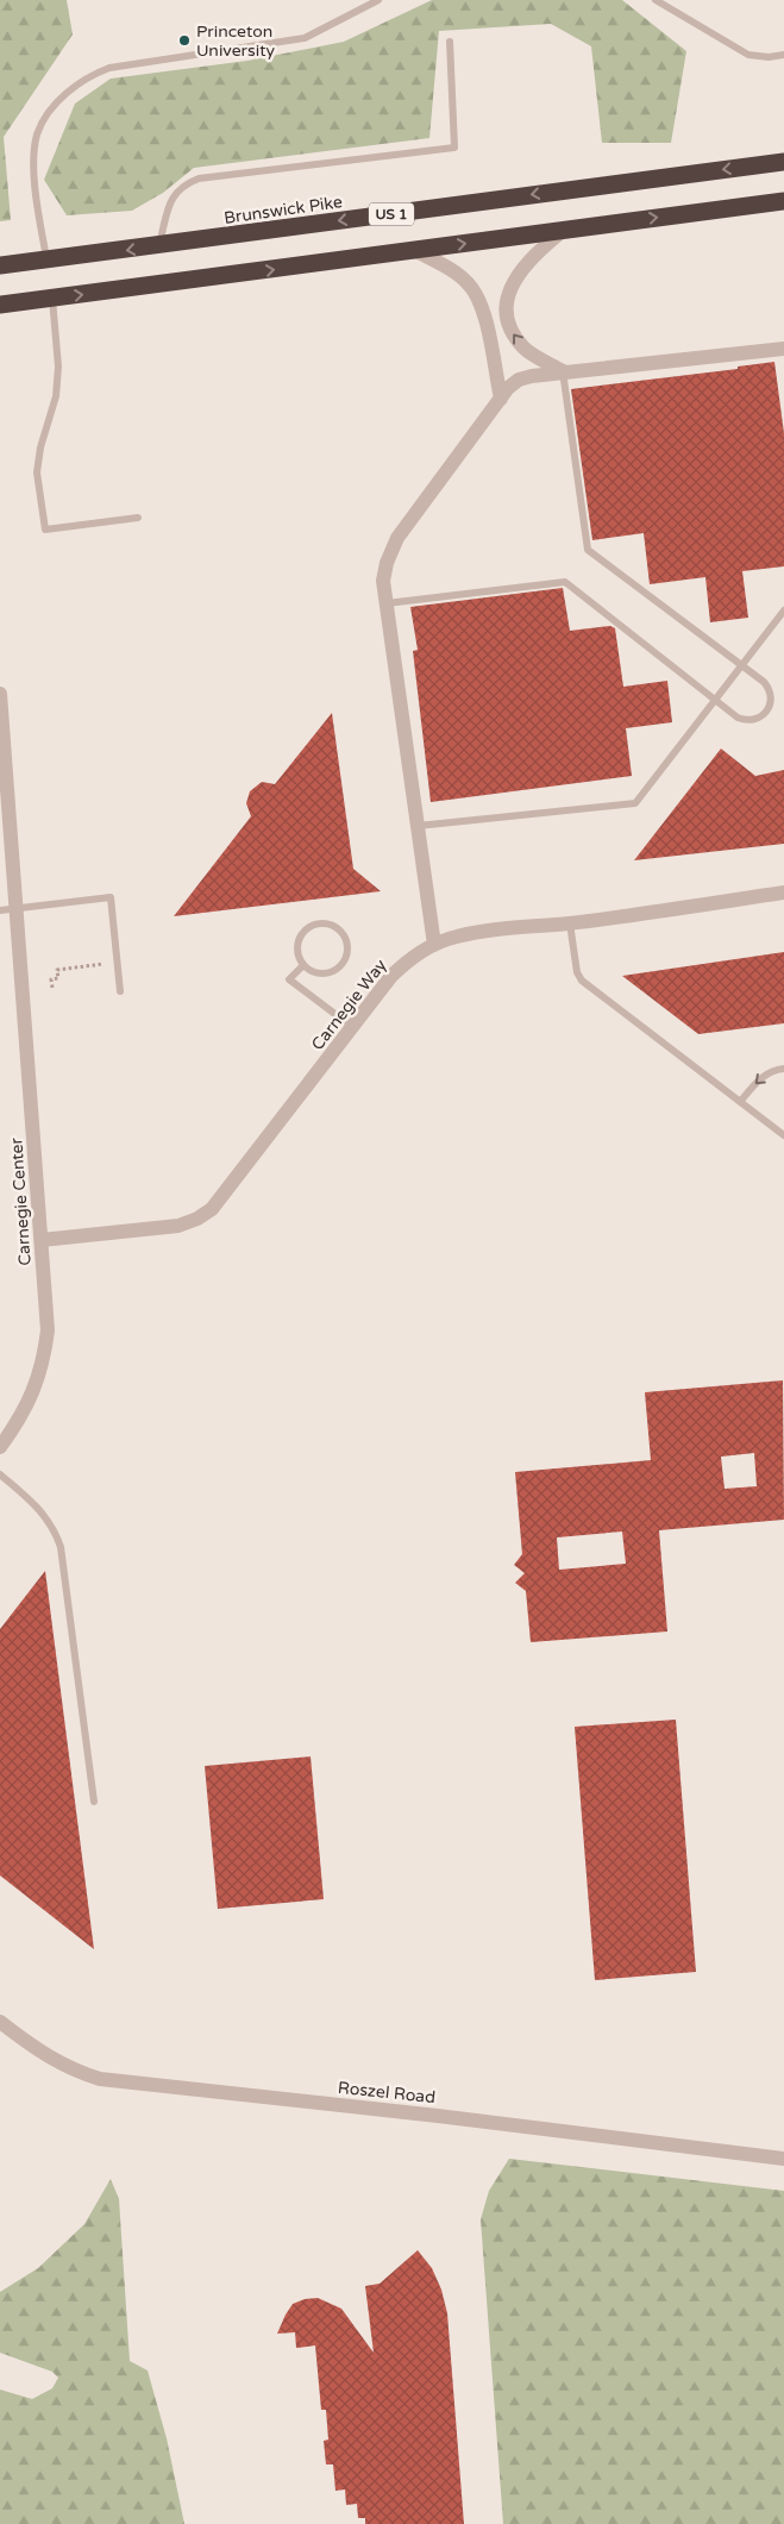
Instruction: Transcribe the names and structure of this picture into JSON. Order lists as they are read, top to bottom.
{
  "streets": {
    "highway": ["Brunswick Pike", "US 1"],
    "street": ["Carnegie Way", "Carnegie Center", "Roszel Road"]
  },
  "crossings": [
    ["Carnegie Way", "Carnegie Center"]
  ],
  "places": ["Princeton University"]
}
